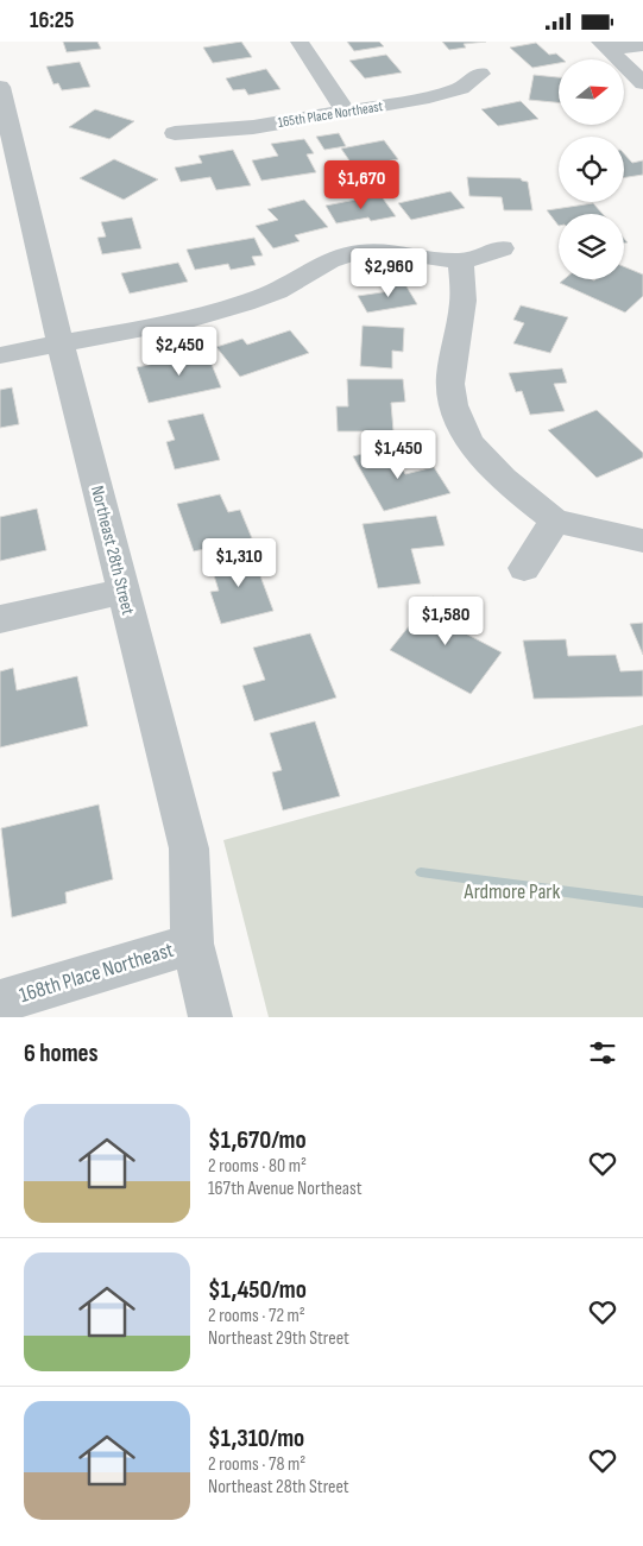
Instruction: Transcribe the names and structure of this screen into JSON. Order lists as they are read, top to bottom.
{
  "streets": {
    "street": ["165th Place Northeast", "Northeast 28th Street", "168th Place Northeast"]
  },
  "crossings": [
    ["Northeast 28th Street", "168th Place Northeast"]
  ],
  "parks": ["Ardmore Park"],
  "north": "right",
  "page": {
    "status": "16:25",
    "price": [
      "$1,670",
      "$2,960",
      "$2,450",
      "$1,450",
      "$1,310",
      "$1,580"
    ],
    "heading": "6 homes",
    "list": [
      {
        "name": "$1,670/mo",
        "note": "2 rooms · 80 m² · 167th Avenue Northeast"
      },
      {
        "name": "$1,450/mo",
        "note": "2 rooms · 72 m² · Northeast 29th Street"
      },
      {
        "name": "$1,310/mo",
        "note": "2 rooms · 78 m² · Northeast 28th Street"
      }
    ]
  }
}
